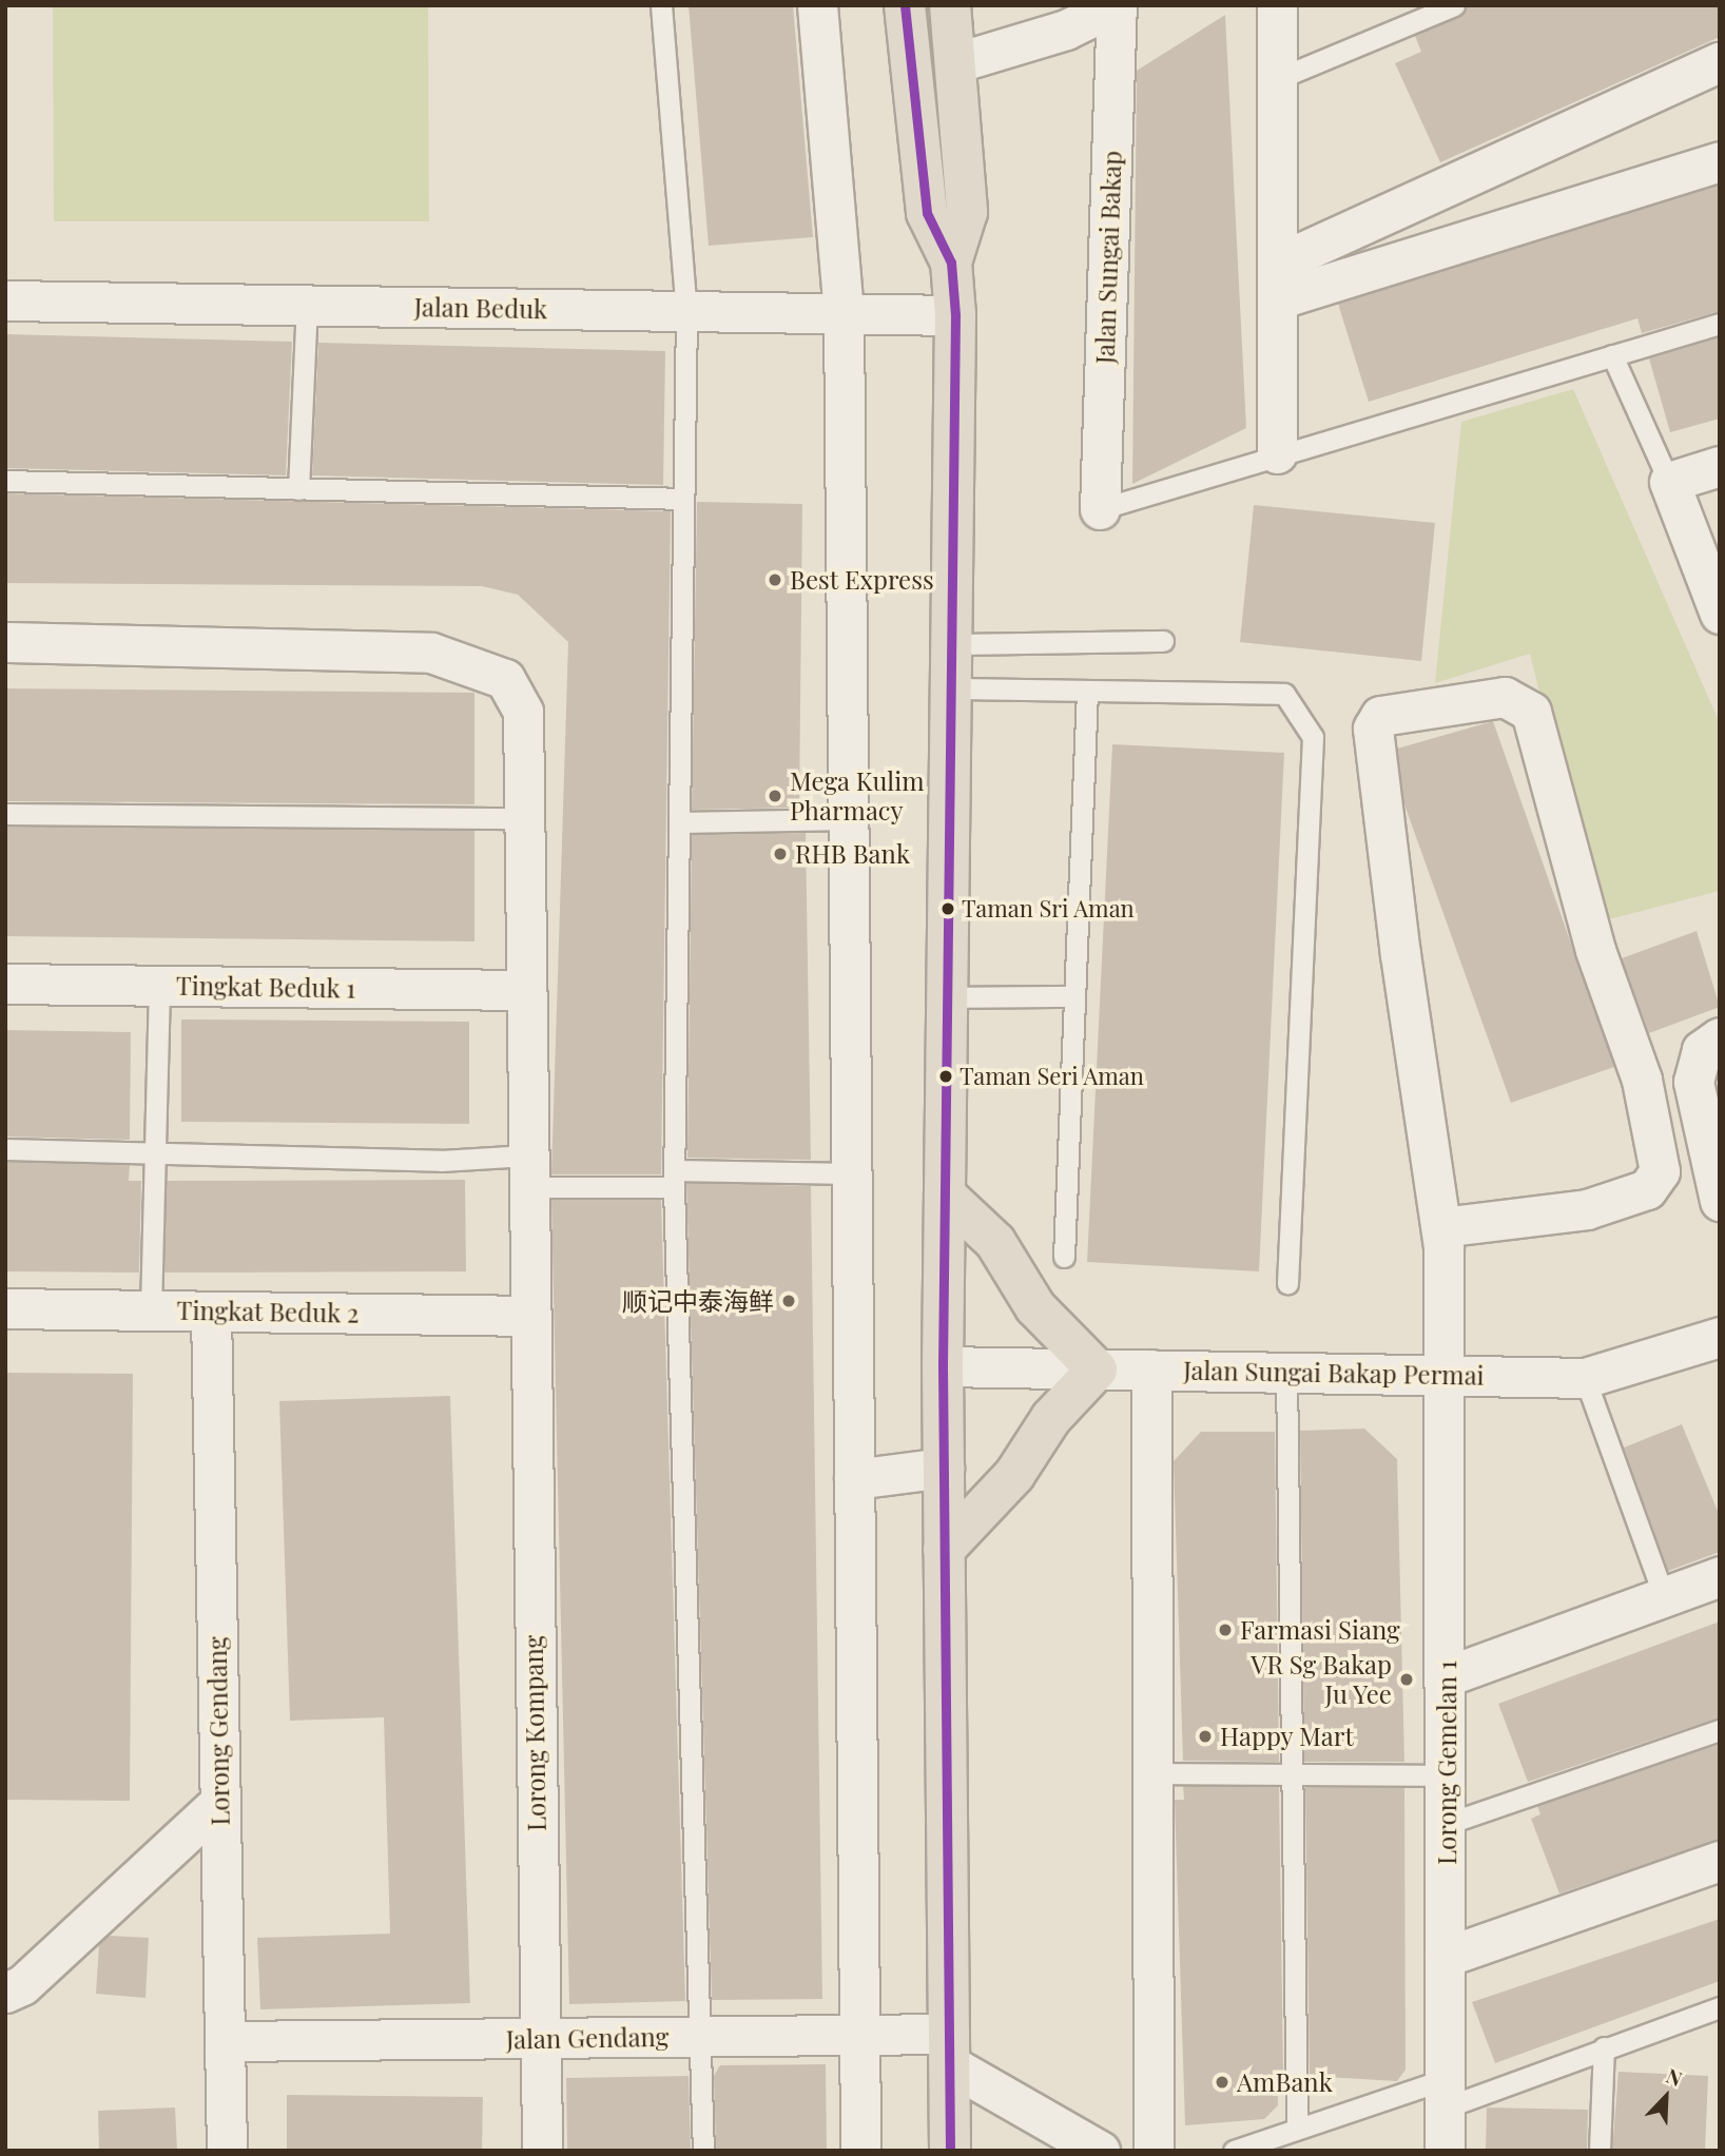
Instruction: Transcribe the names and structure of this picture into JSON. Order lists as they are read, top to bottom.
{
  "streets": {
    "street": [
      "Jalan Sungai Bakap",
      "Jalan Beduk",
      "Tingkat Beduk 1",
      "Tingkat Beduk 2",
      "Jalan Sungai Bakap Permai",
      "Lorong Gendang",
      "Lorong Kompang",
      "Lorong Gemelan 1",
      "Jalan Gendang"
    ]
  },
  "crossings": [
    ["Tingkat Beduk 1", "Lorong Kompang"],
    ["Tingkat Beduk 2", "Lorong Gendang"],
    ["Tingkat Beduk 2", "Lorong Kompang"],
    ["Jalan Sungai Bakap Permai", "Lorong Gemelan 1"],
    ["Lorong Gendang", "Jalan Gendang"],
    ["Lorong Kompang", "Jalan Gendang"]
  ],
  "places": [
    "Best Express",
    "Mega Kulim Pharmacy",
    "RHB Bank",
    "Taman Sri Aman",
    "Taman Seri Aman",
    "顺记中泰海鲜",
    "Farmasi Siang",
    "VR Sg Bakap Ju Yee",
    "Happy Mart",
    "AmBank"
  ],
  "north": "top right"
}
